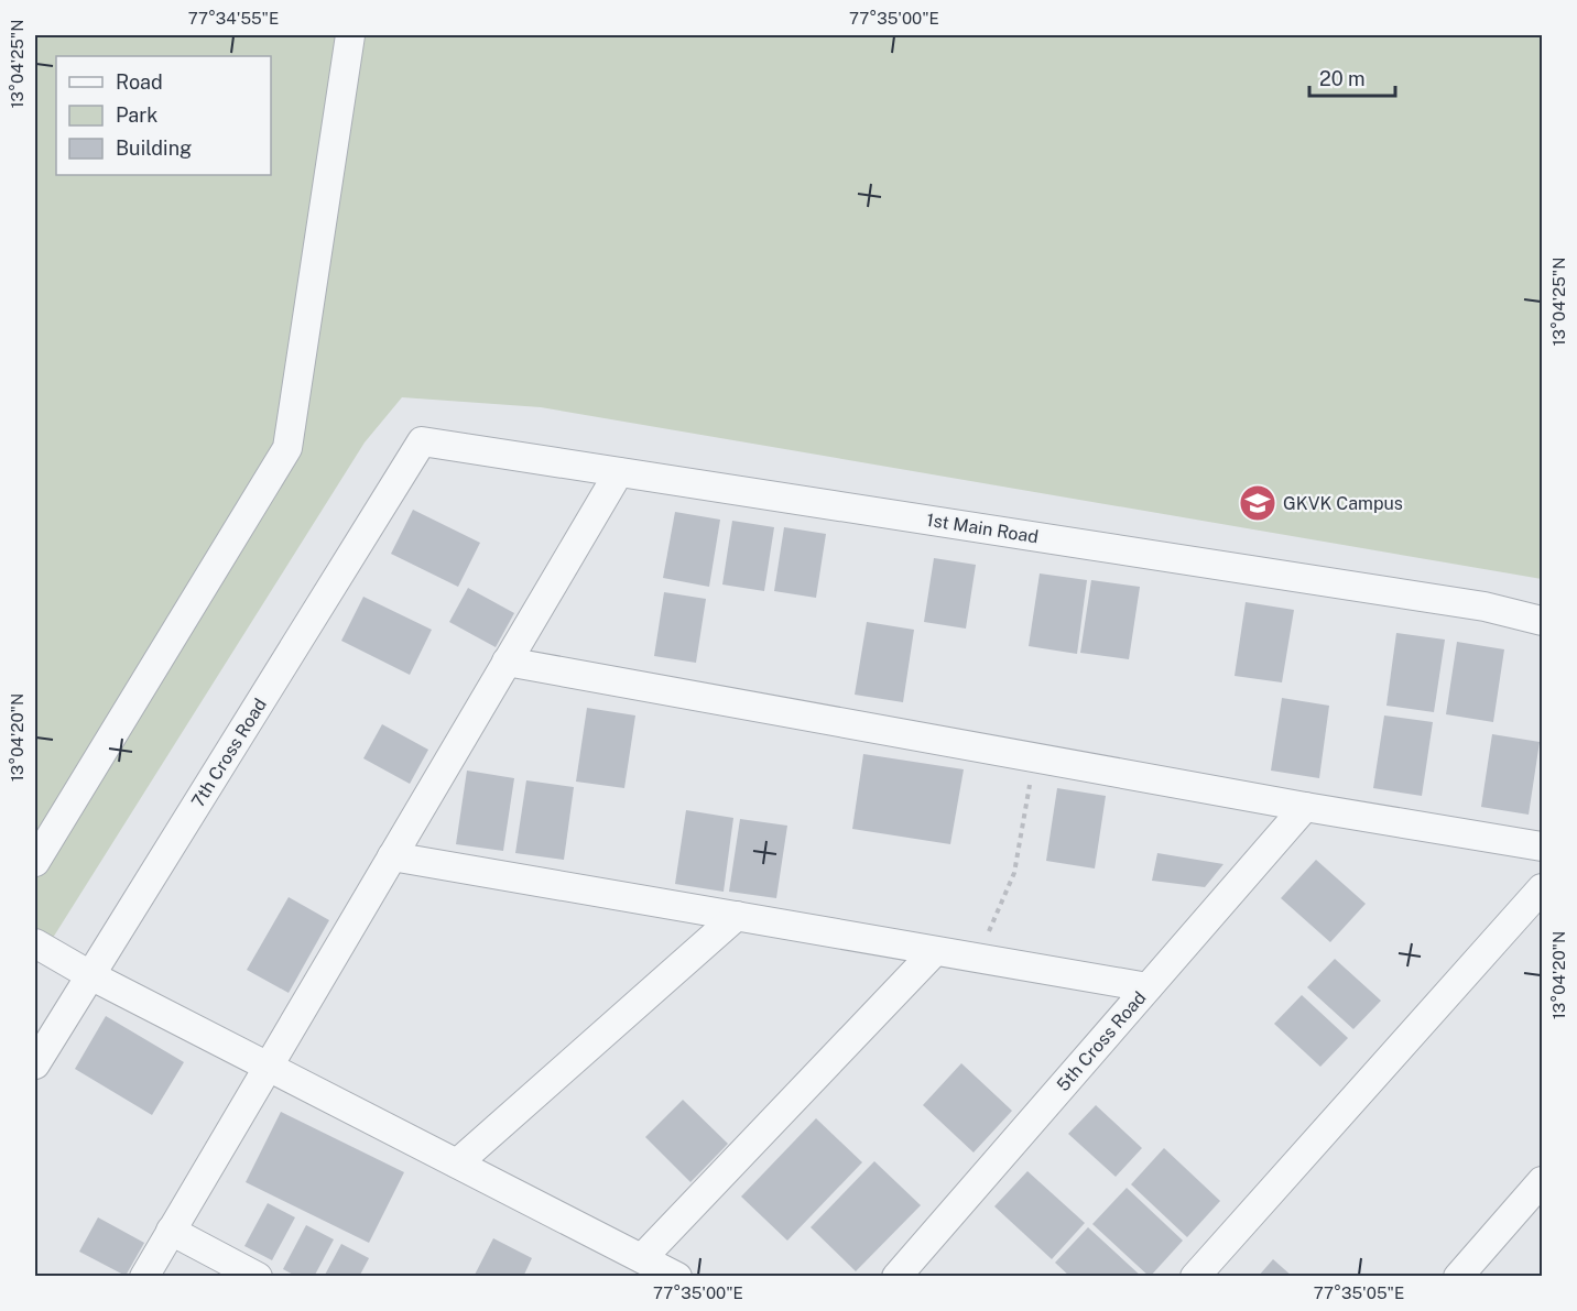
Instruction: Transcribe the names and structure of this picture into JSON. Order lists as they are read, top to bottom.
{
  "streets": {
    "street": ["1st Main Road", "7th Cross Road", "5th Cross Road"]
  },
  "crossings": [
    ["1st Main Road", "7th Cross Road"]
  ],
  "places": {
    "school or university": ["GKVK Campus"]
  },
  "legend": ["Road", "Park", "Building"],
  "scale_bar": "20 m",
  "coordinates": [
    "77°34'55\"E",
    "77°35'00\"E",
    "13°04'25\"N",
    "13°04'20\"N",
    "77°35'05\"E"
  ]
}
